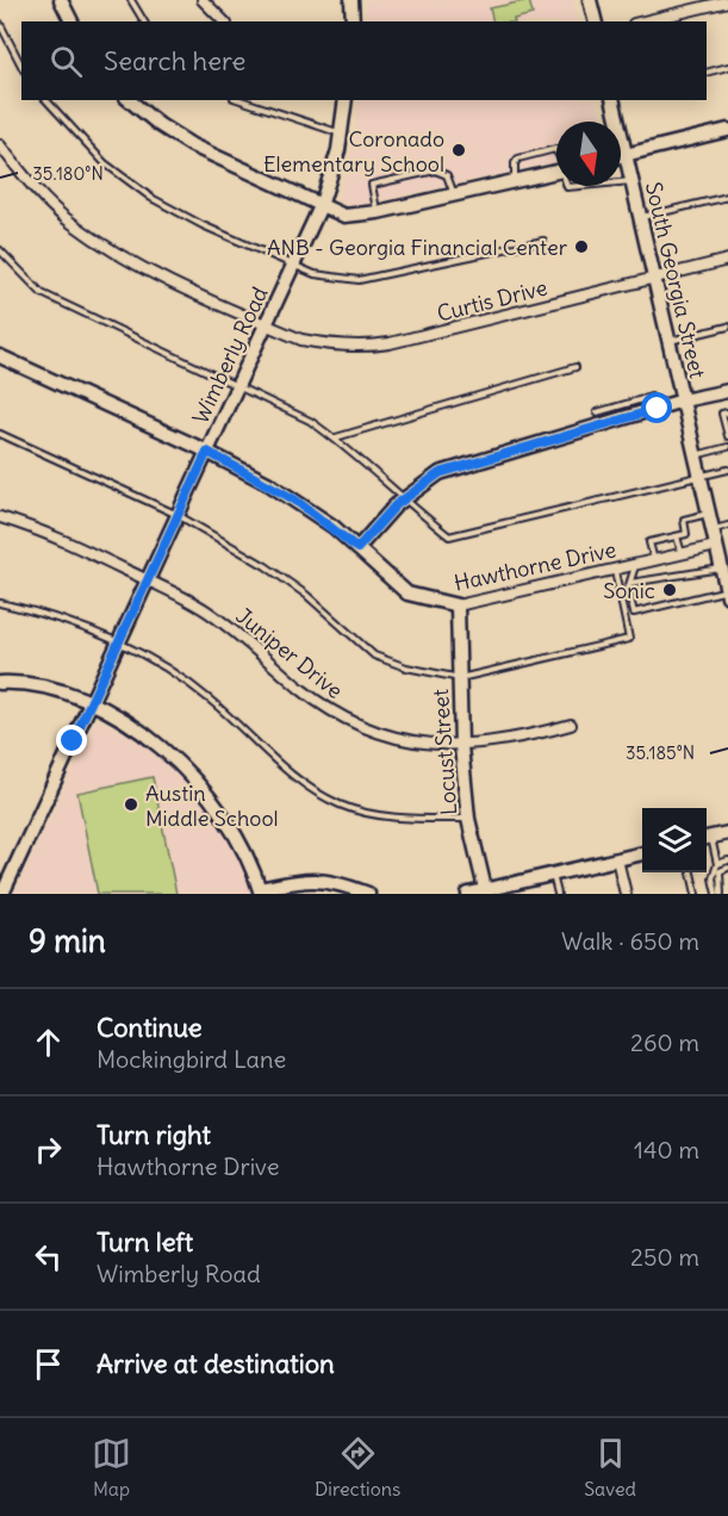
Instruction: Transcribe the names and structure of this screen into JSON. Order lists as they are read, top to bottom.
{
  "streets": {
    "main road": [
      "South Georgia Street",
      "Wimberly Road",
      "Hawthorne Drive",
      "Locust Street"
    ],
    "street": ["Curtis Drive", "Juniper Drive"]
  },
  "crossings": [
    ["South Georgia Street", "Curtis Drive"],
    ["South Georgia Street", "Hawthorne Drive"],
    ["Curtis Drive", "Wimberly Road"],
    ["Wimberly Road", "Hawthorne Drive"],
    ["Wimberly Road", "Juniper Drive"],
    ["Hawthorne Drive", "Locust Street"],
    ["Juniper Drive", "Locust Street"]
  ],
  "places": [
    "Coronado Elementary School",
    "ANB - Georgia Financial Center",
    "Sonic",
    "Austin Middle School"
  ],
  "north": "bottom",
  "page": {
    "search": "Search here",
    "heading": ["9 min", "Walk · 650 m"],
    "list": [
      ["Continue", "Mockingbird Lane", "260 m"],
      ["Turn right", "Hawthorne Drive", "140 m"],
      ["Turn left", "Wimberly Road", "250 m"],
      "Arrive at destination"
    ],
    "nav": ["Map", "Directions", "Saved"]
  },
  "coordinates": ["35.180°N", "35.185°N"]
}
